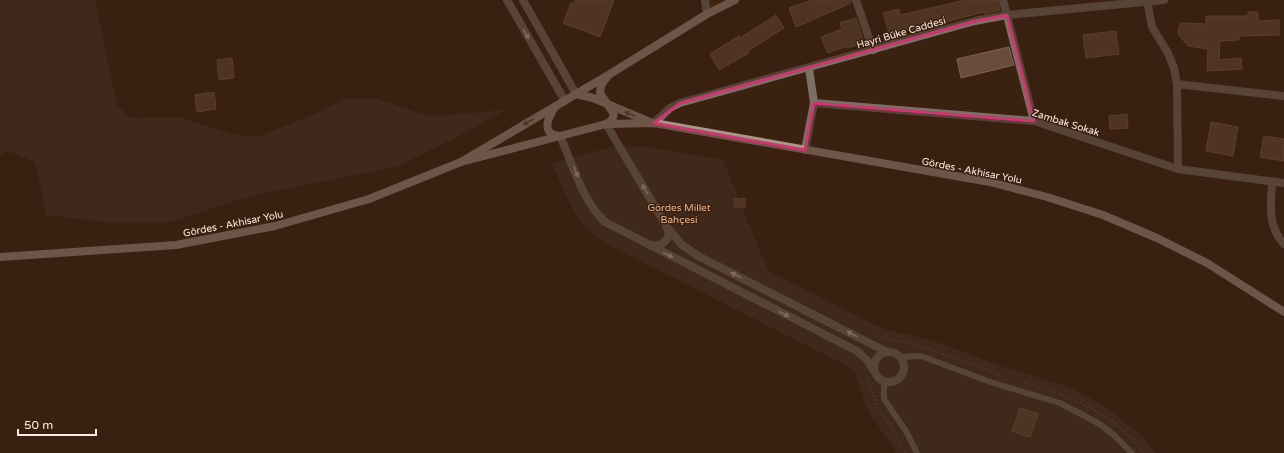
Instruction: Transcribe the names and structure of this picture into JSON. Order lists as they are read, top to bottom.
{
  "streets": {
    "main road": ["Gördes - Akhisar Yolu"],
    "street": ["Hayri Büke Caddesi", "Zambak Sokak"]
  },
  "crossings": [
    ["Hayri Büke Caddesi", "Gördes - Akhisar Yolu"]
  ],
  "parks": ["Gördes Millet Bahçesi"],
  "scale_bar": "50 m"
}
